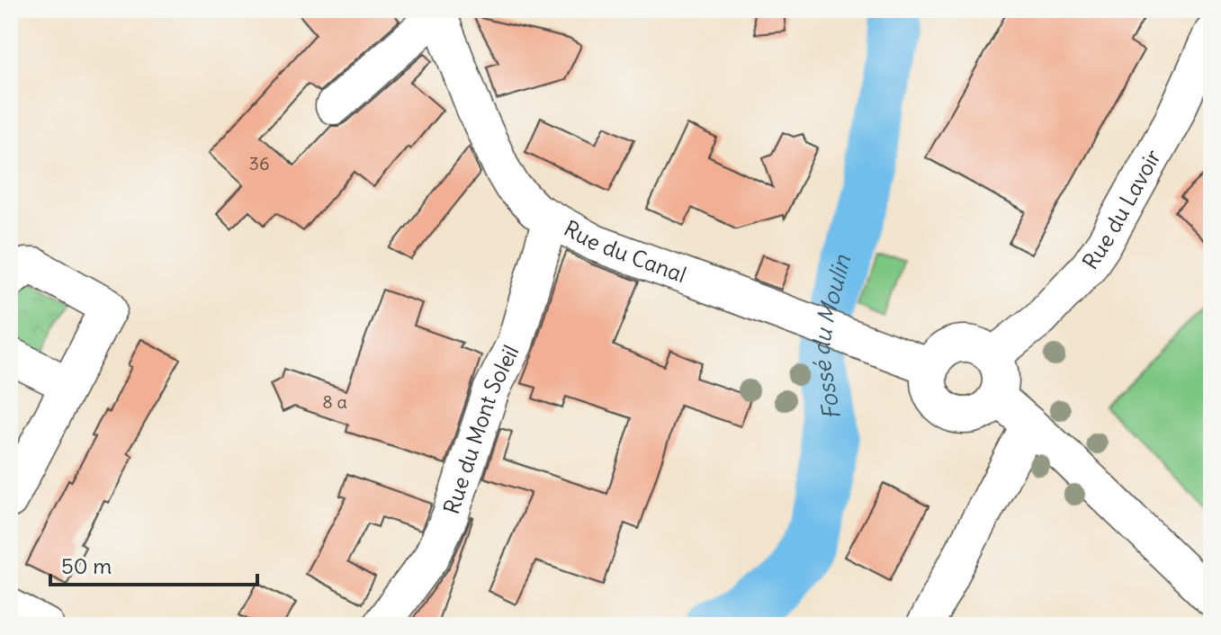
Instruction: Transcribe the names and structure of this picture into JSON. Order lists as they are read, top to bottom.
{
  "streets": {
    "street": ["Rue du Lavoir", "Rue du Canal", "Rue du Mont Soleil"]
  },
  "crossings": [
    ["Rue du Lavoir", "Rue du Canal"],
    ["Rue du Canal", "Rue du Mont Soleil"]
  ],
  "water": ["Fossé du Moulin"],
  "house_numbers": ["36", "8 a"],
  "scale_bar": "50 m"
}
